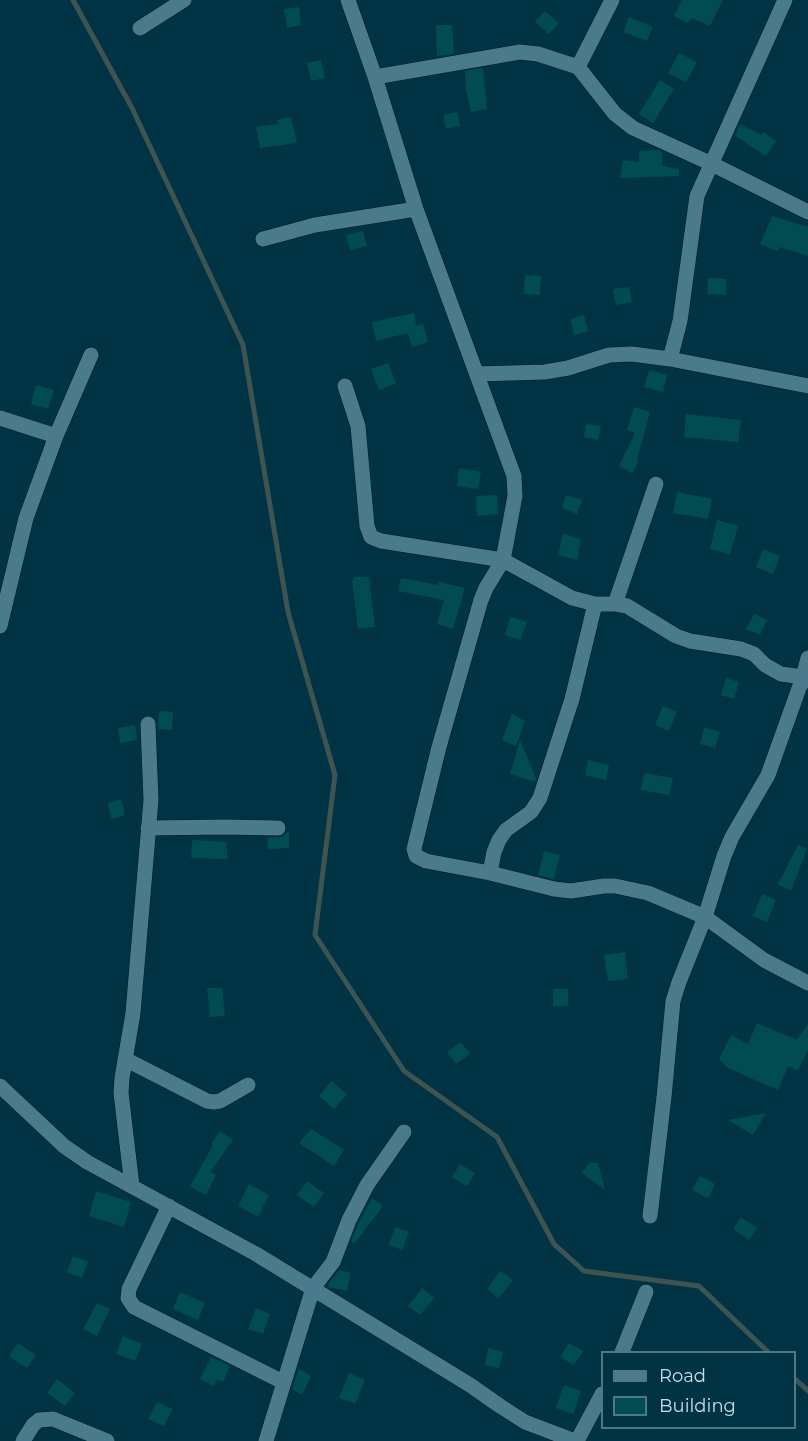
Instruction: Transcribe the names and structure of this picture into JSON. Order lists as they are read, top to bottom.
{
  "legend": ["Road", "Building"]
}
